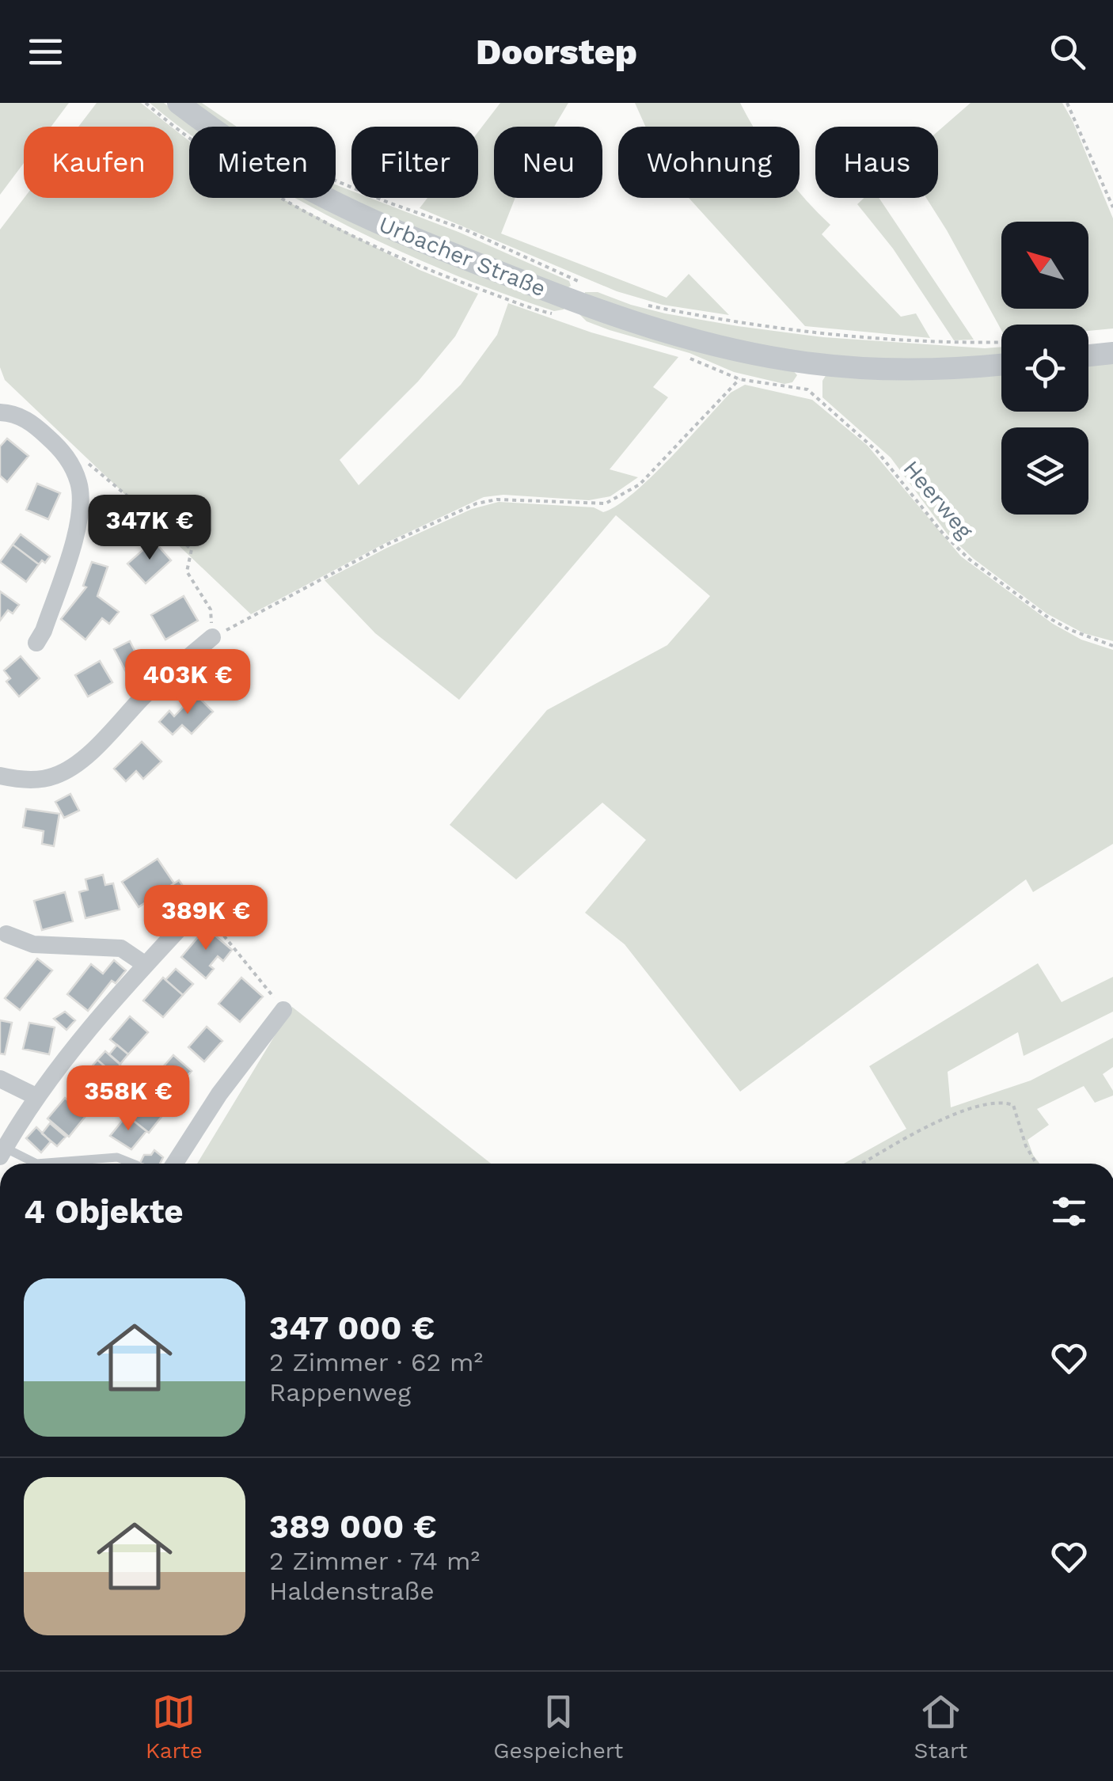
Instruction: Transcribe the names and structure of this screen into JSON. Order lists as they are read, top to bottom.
{
  "streets": {
    "street": ["Urbacher Straße"],
    "path": ["Heerweg"]
  },
  "north": "top left",
  "page": {
    "header": "Doorstep",
    "chip": [
      "Kaufen",
      "Mieten",
      "Filter",
      "Neu",
      "Wohnung",
      "Haus"
    ],
    "price": [
      "347K €",
      "403K €",
      "389K €",
      "358K €"
    ],
    "heading": "4 Objekte",
    "list": [
      {
        "name": "347 000 €",
        "note": "2 Zimmer · 62 m² · Rappenweg"
      },
      {
        "name": "389 000 €",
        "note": "2 Zimmer · 74 m² · Haldenstraße"
      }
    ],
    "tabs": ["Karte", "Gespeichert", "Start"]
  }
}
